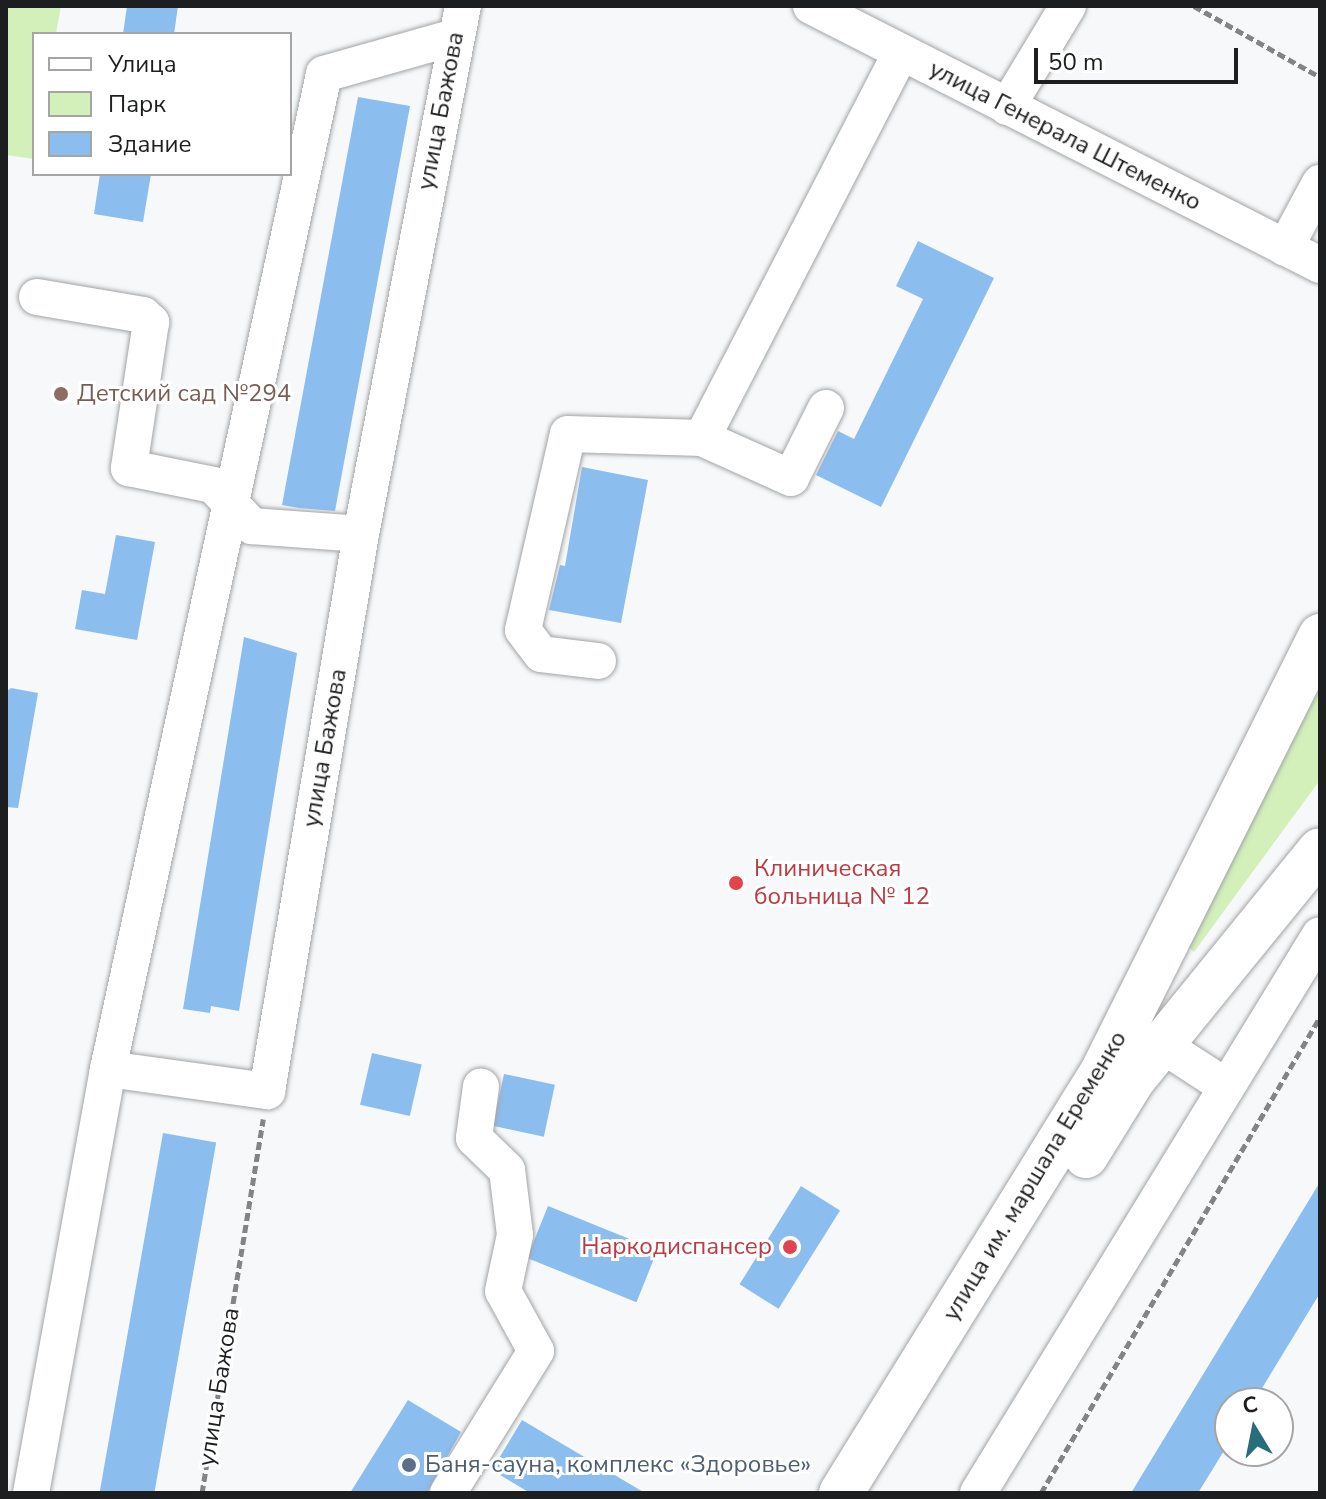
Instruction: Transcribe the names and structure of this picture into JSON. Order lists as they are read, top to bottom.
{
  "streets": {
    "highway": ["улица им. маршала Еременко"],
    "street": ["улица Бажова", "улица Генерала Штеменко"]
  },
  "places": [
    "Детский сад №294",
    "Клиническая больница № 12",
    "Наркодиспансер",
    "Баня-сауна, комплекс «Здоровье»"
  ],
  "legend": ["Улица", "Парк", "Здание"],
  "scale_bar": "50 m",
  "north": "top"
}
